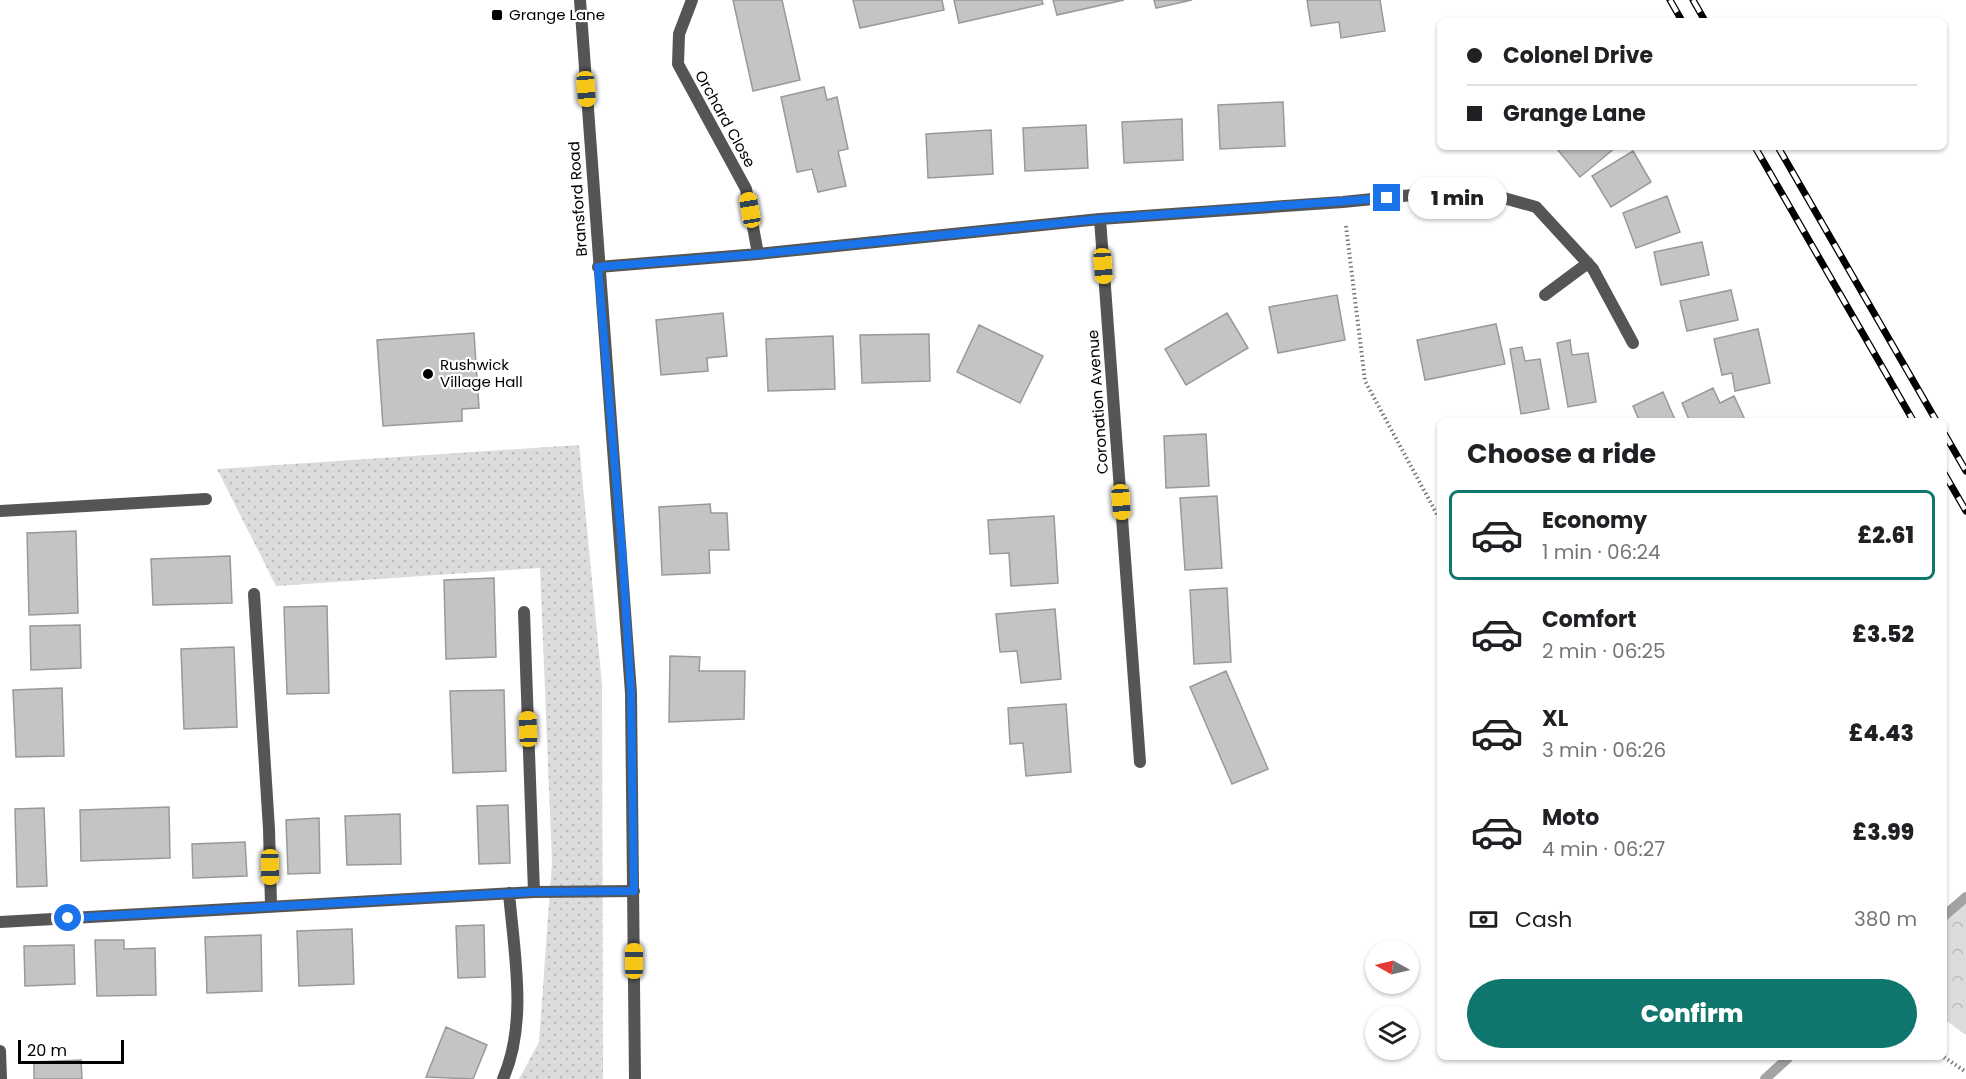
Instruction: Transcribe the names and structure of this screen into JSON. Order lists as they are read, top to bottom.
{
  "streets": {
    "street": ["Orchard Close", "Bransford Road", "Coronation Avenue"]
  },
  "places": {
    "transit": ["Grange Lane"],
    "other": ["Rushwick Village Hall"]
  },
  "scale_bar": "20 m",
  "north": "left",
  "page": {
    "banner": ["Colonel Drive", "Grange Lane"],
    "bubble": "1 min",
    "heading": "Choose a ride",
    "list": [
      {
        "name": "Economy",
        "note": "1 min · 06:24",
        "value": "£2.61"
      },
      {
        "name": "Comfort",
        "note": "2 min · 06:25",
        "value": "£3.52"
      },
      {
        "name": "XL",
        "note": "3 min · 06:26",
        "value": "£4.43"
      },
      {
        "name": "Moto",
        "note": "4 min · 06:27",
        "value": "£3.99"
      }
    ],
    "pay": ["Cash", "380 m"],
    "buttons": "Confirm",
    "scale": "20 m"
  }
}
